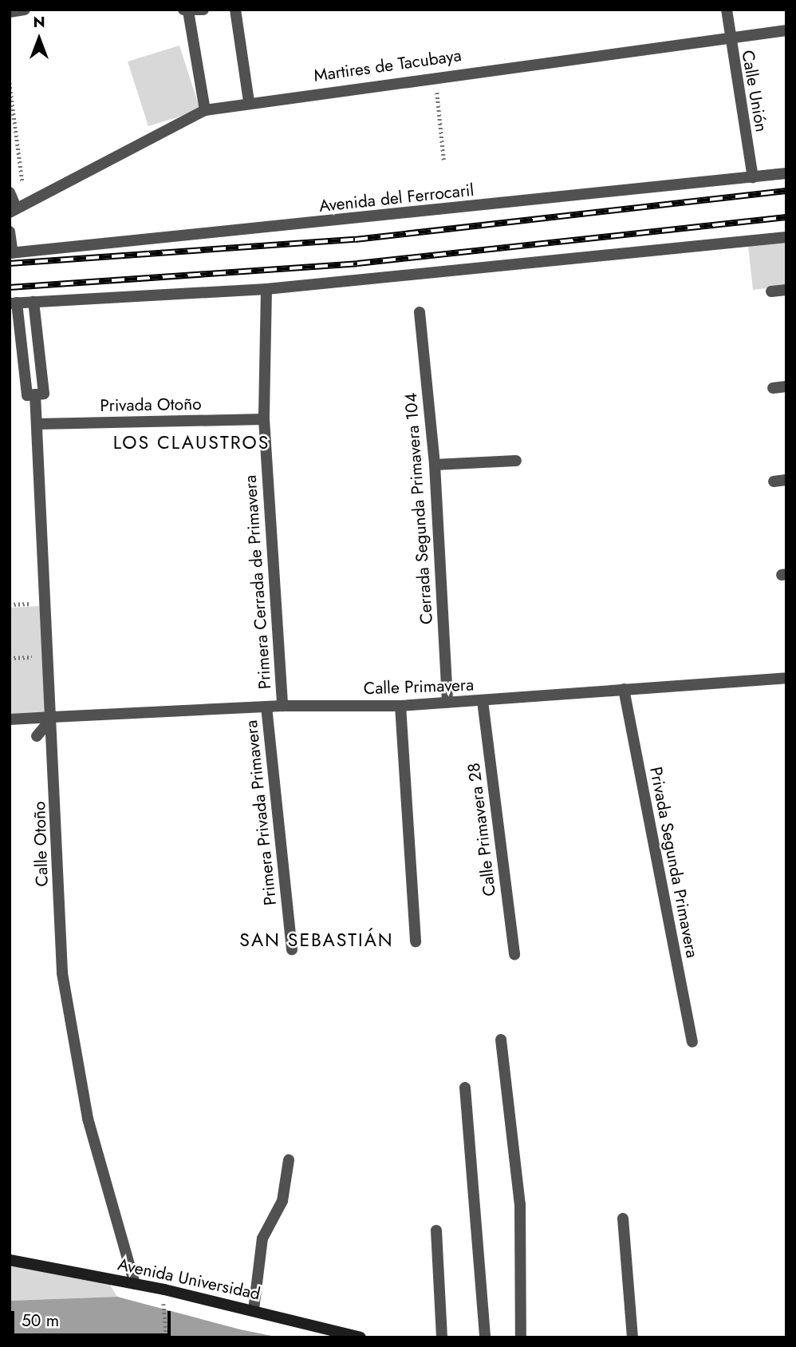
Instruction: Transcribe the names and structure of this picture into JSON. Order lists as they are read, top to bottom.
{
  "streets": {
    "main road": ["Avenida Universidad"],
    "street": [
      "Martires de Tacubaya",
      "Calle Unión",
      "Avenida del Ferrocaril",
      "Privada Otoño",
      "Cerrada Segunda Primavera 104",
      "Primera Cerrada de Primavera",
      "Calle Primavera",
      "Primera Privada Primavera",
      "Calle Primavera 28",
      "Calle Otoño",
      "Privada Segunda Primavera"
    ]
  },
  "crossings": [
    ["Martires de Tacubaya", "Calle Unión"],
    ["Calle Unión", "Avenida del Ferrocaril"],
    ["Privada Otoño", "Primera Cerrada de Primavera"],
    ["Privada Otoño", "Calle Otoño"],
    ["Cerrada Segunda Primavera 104", "Calle Primavera"],
    ["Primera Cerrada de Primavera", "Calle Primavera"],
    ["Calle Primavera", "Primera Privada Primavera"],
    ["Calle Primavera", "Calle Primavera 28"],
    ["Calle Primavera", "Calle Otoño"],
    ["Calle Primavera", "Privada Segunda Primavera"],
    ["Calle Otoño", "Avenida Universidad"]
  ],
  "districts": ["LOS CLAUSTROS", "SAN SEBASTIÁN"],
  "scale_bar": "50 m",
  "north": "top"
}
